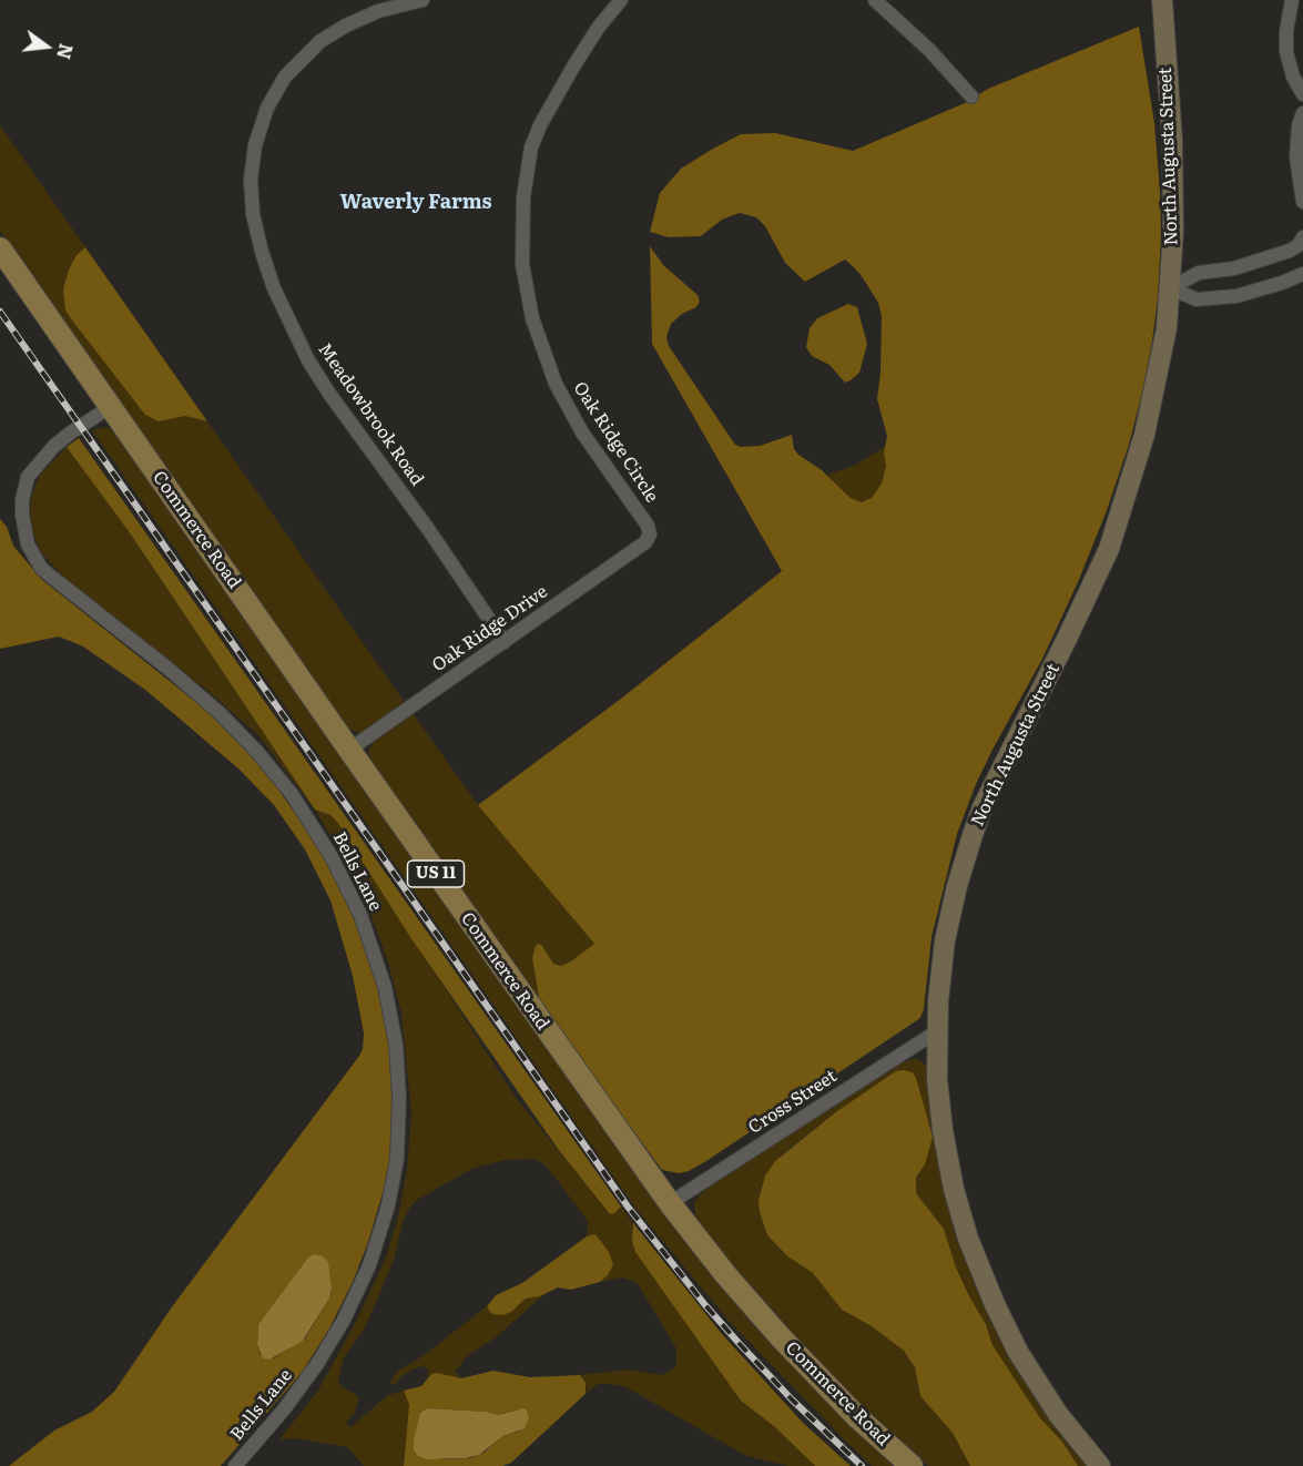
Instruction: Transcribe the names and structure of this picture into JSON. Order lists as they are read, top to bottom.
{
  "streets": {
    "main road": ["North Augusta Street", "Commerce Road", "US 11"],
    "street": [
      "Meadowbrook Road",
      "Oak Ridge Circle",
      "Oak Ridge Drive",
      "Bells Lane",
      "Cross Street"
    ]
  },
  "crossings": [
    ["North Augusta Street", "Cross Street"],
    ["Meadowbrook Road", "Oak Ridge Drive"],
    ["Oak Ridge Circle", "Oak Ridge Drive"],
    ["Commerce Road", "Oak Ridge Drive"],
    ["Commerce Road", "Bells Lane"],
    ["Commerce Road", "Cross Street"]
  ],
  "districts": ["Waverly Farms"],
  "north": "right"
}
